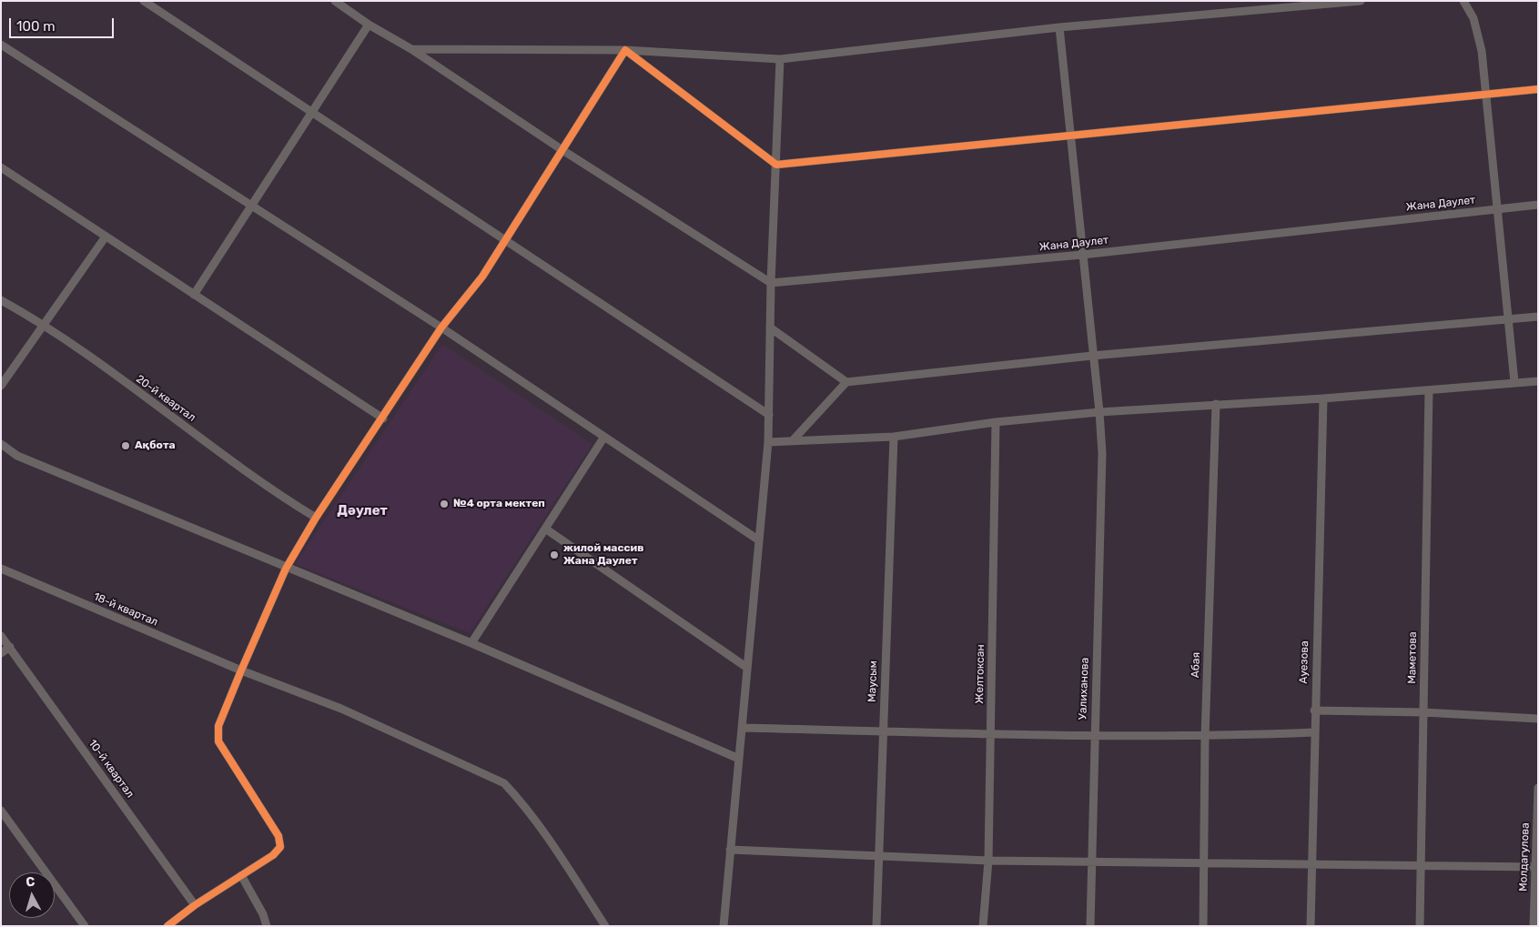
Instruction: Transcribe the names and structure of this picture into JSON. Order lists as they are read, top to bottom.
{
  "streets": {
    "street": [
      "Жана Даулет",
      "20-й квартал",
      "18-й квартал",
      "Маметова",
      "Ауезова",
      "Абая",
      "Желтоксан",
      "Маусым",
      "Уалиханова",
      "10-й квартал",
      "Молдагулова"
    ]
  },
  "crossings": [
    ["Жана Даулет", "Уалиханова"]
  ],
  "districts": ["Дәулет"],
  "places": ["Ақбота", "№4 орта мектеп", "жилой массив Жана Даулет"],
  "scale_bar": "100 m",
  "north": "top"
}
